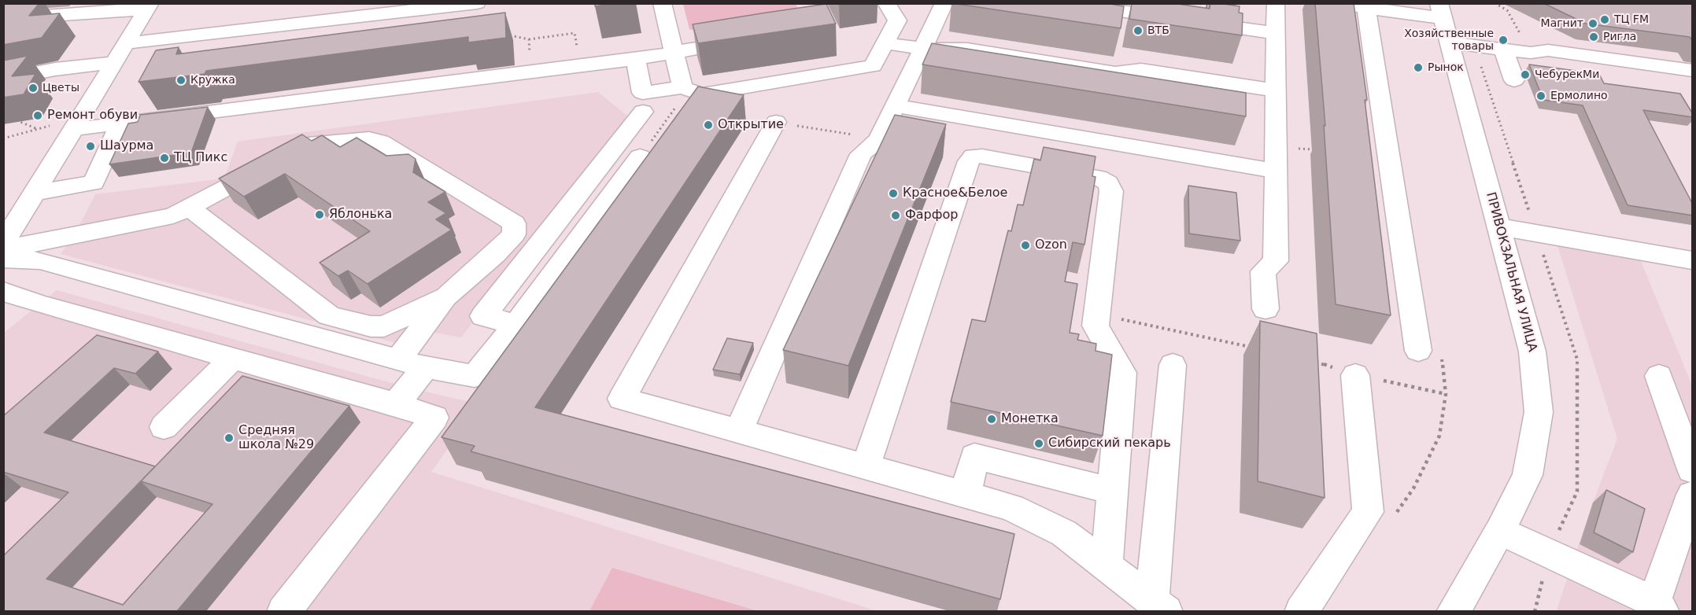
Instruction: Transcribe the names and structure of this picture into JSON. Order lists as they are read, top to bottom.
{
  "streets": {
    "street": ["ПРИВОКЗАЛЬНАЯ УЛИЦА"]
  },
  "places": [
    "ТЦ FM",
    "Магнит",
    "ВТБ",
    "Ригла",
    "Хозяйственные товары",
    "Рынок",
    "ЧебурекМи",
    "Кружка",
    "Цветы",
    "Ермолино",
    "Ремонт обуви",
    "Открытие",
    "Шаурма",
    "ТЦ Пикс",
    "Красное&Белое",
    "Яблонька",
    "Фарфор",
    "Ozon",
    "Монетка",
    "Средняя школа №29",
    "Сибирский пекарь"
  ]
}
